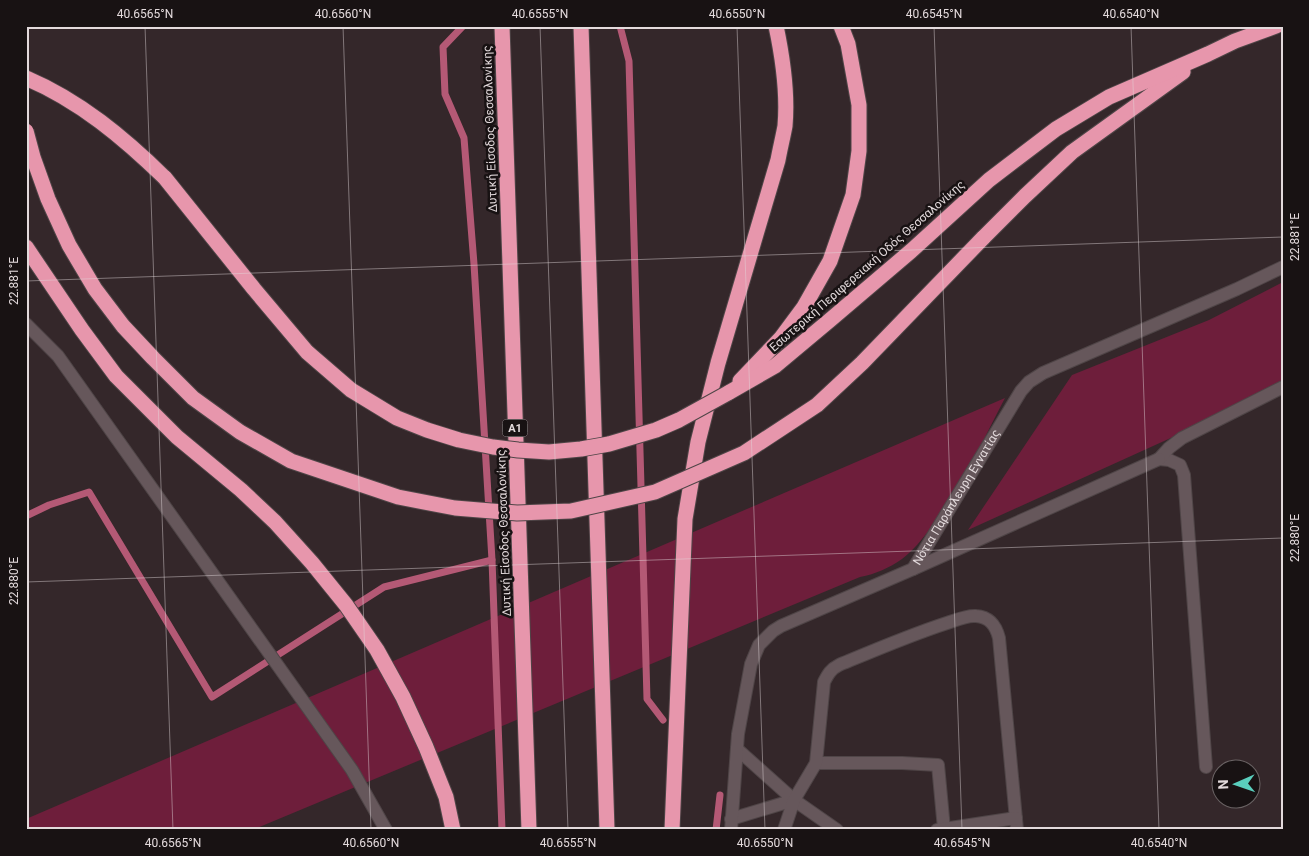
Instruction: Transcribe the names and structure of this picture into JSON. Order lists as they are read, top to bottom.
{
  "streets": {
    "highway": ["Δυτική Είσοδος Θεσσαλονίκης", "Εσωτερική Περιφερειακή Οδός Θεσσαλονίκης", "Α1"],
    "street": ["Νότια Παράπλευρη Εγνατίας"]
  },
  "north": "left",
  "coordinates": [
    "40.6565°N",
    "40.6560°N",
    "40.6555°N",
    "40.6550°N",
    "40.6545°N",
    "40.6540°N",
    "22.881°E",
    "22.880°E"
  ]
}
